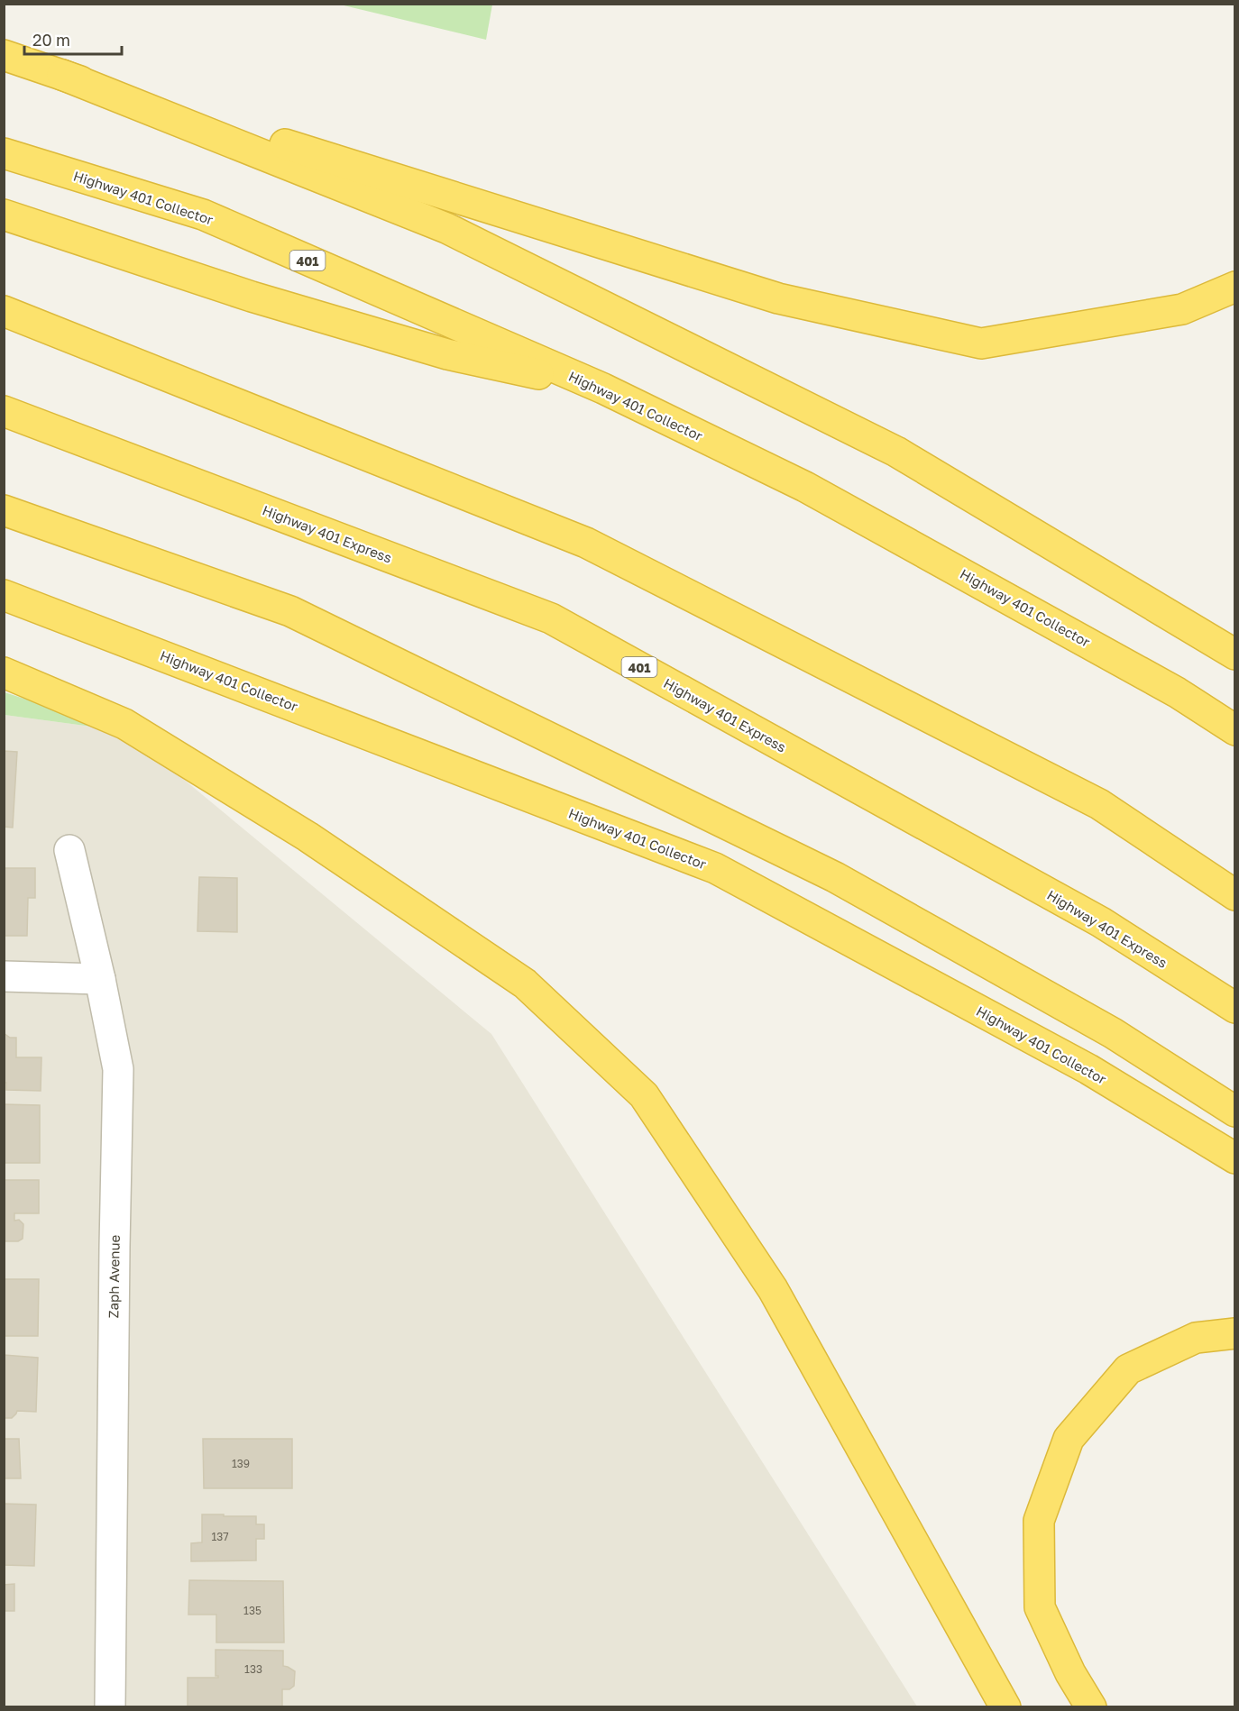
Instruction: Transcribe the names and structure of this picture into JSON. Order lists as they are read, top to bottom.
{
  "streets": {
    "highway": ["Highway 401 Collector", "401", "Highway 401 Express"],
    "street": ["Zaph Avenue"]
  },
  "house_numbers": [
    "139",
    "137",
    "135",
    "133"
  ],
  "scale_bar": "20 m"
}
